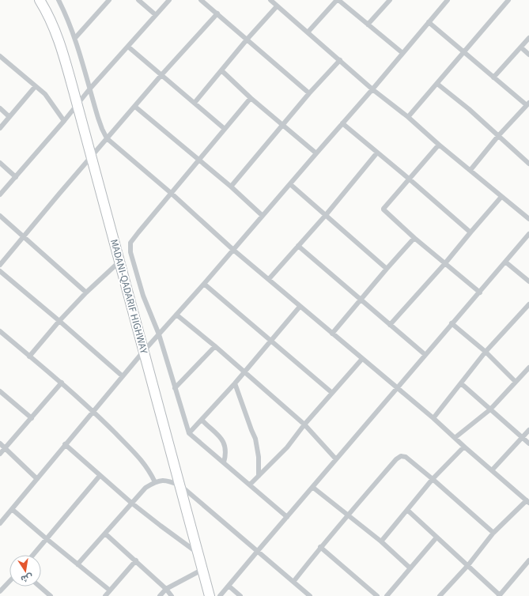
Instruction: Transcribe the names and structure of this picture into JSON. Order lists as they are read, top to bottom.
{
  "streets": {
    "highway": ["MADANI-QADARIF HIGHWAY"]
  },
  "north": "bottom"
}
